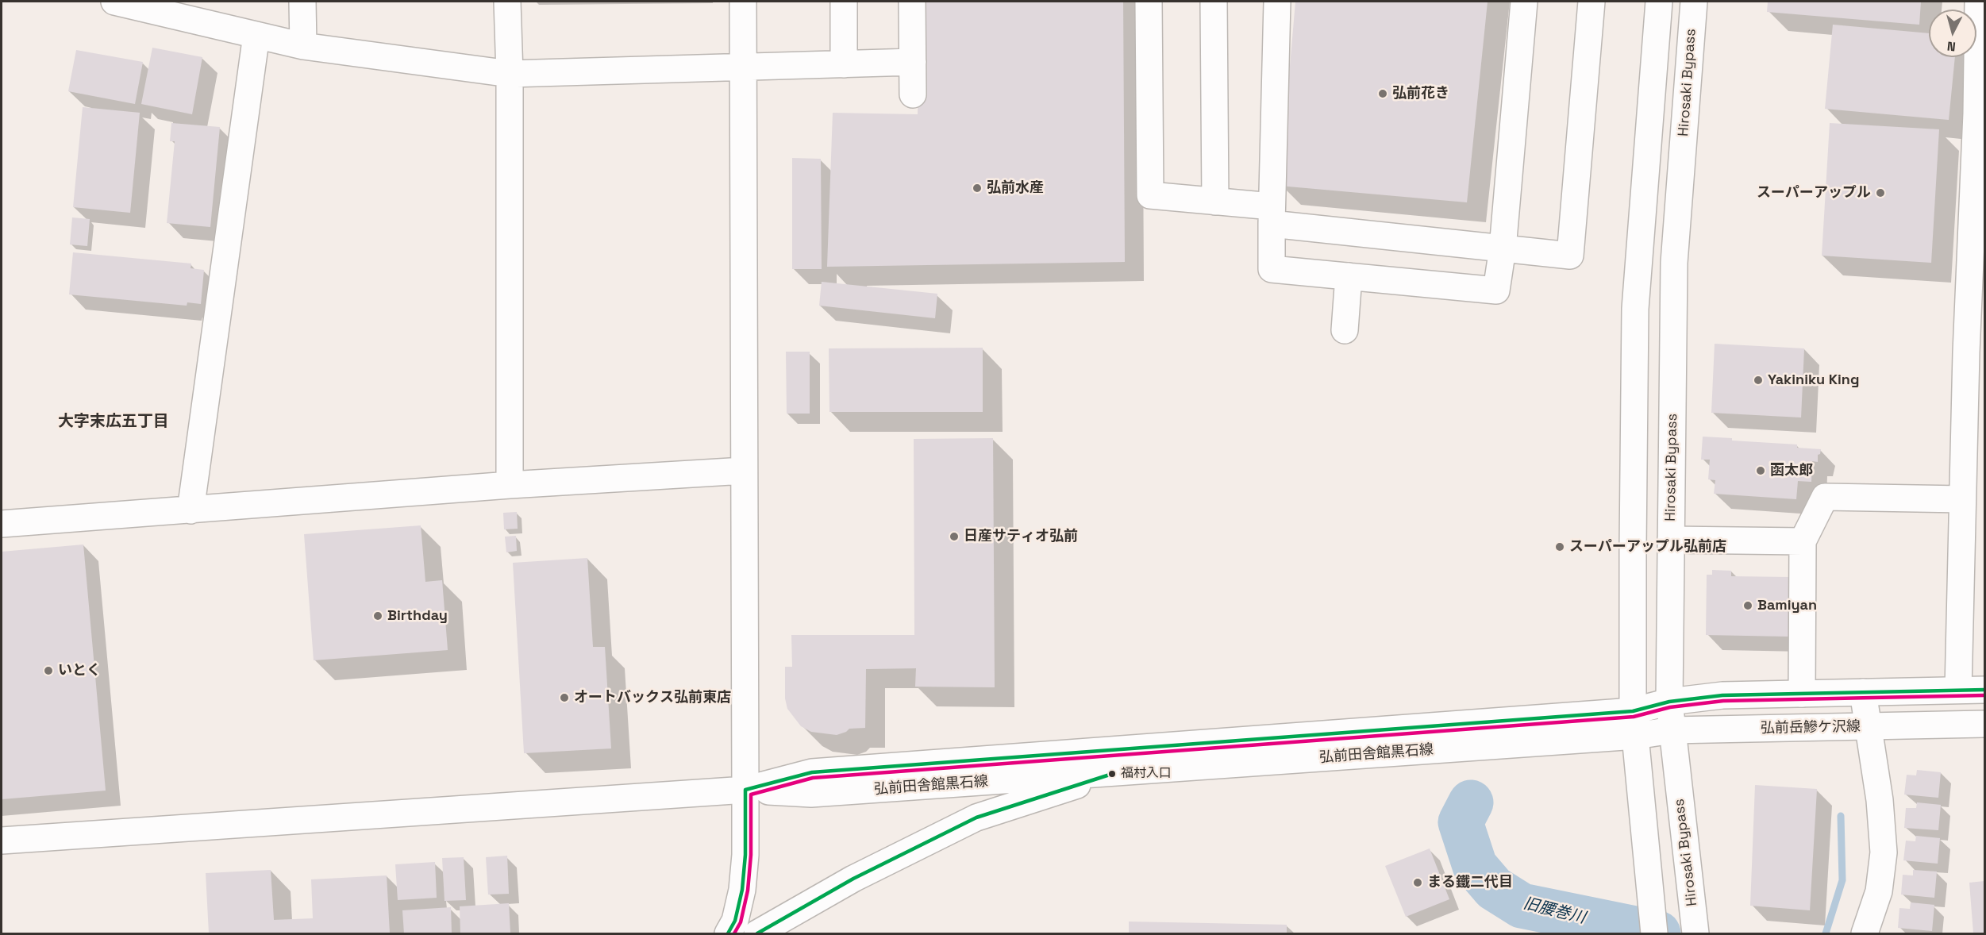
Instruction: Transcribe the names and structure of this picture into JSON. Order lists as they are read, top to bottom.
{
  "streets": {
    "main road": ["Hirosaki Bypass", "弘前岳鰺ケ沢線", "弘前田舎館黒石線"]
  },
  "crossings": [
    ["Hirosaki Bypass", "弘前岳鰺ケ沢線"],
    ["弘前岳鰺ケ沢線", "弘前田舎館黒石線"]
  ],
  "districts": ["大字末広五丁目"],
  "water": ["旧腰巻川"],
  "places": [
    "弘前花き",
    "弘前水産",
    "スーパーアップル",
    "Yakiniku King",
    "函太郎",
    "日産サティオ弘前",
    "スーパーアップル弘前店",
    "Bamiyan",
    "Birthday",
    "いとく",
    "オートバックス弘前東店",
    "福村入口",
    "まる鐵二代目"
  ],
  "north": "bottom"
}
